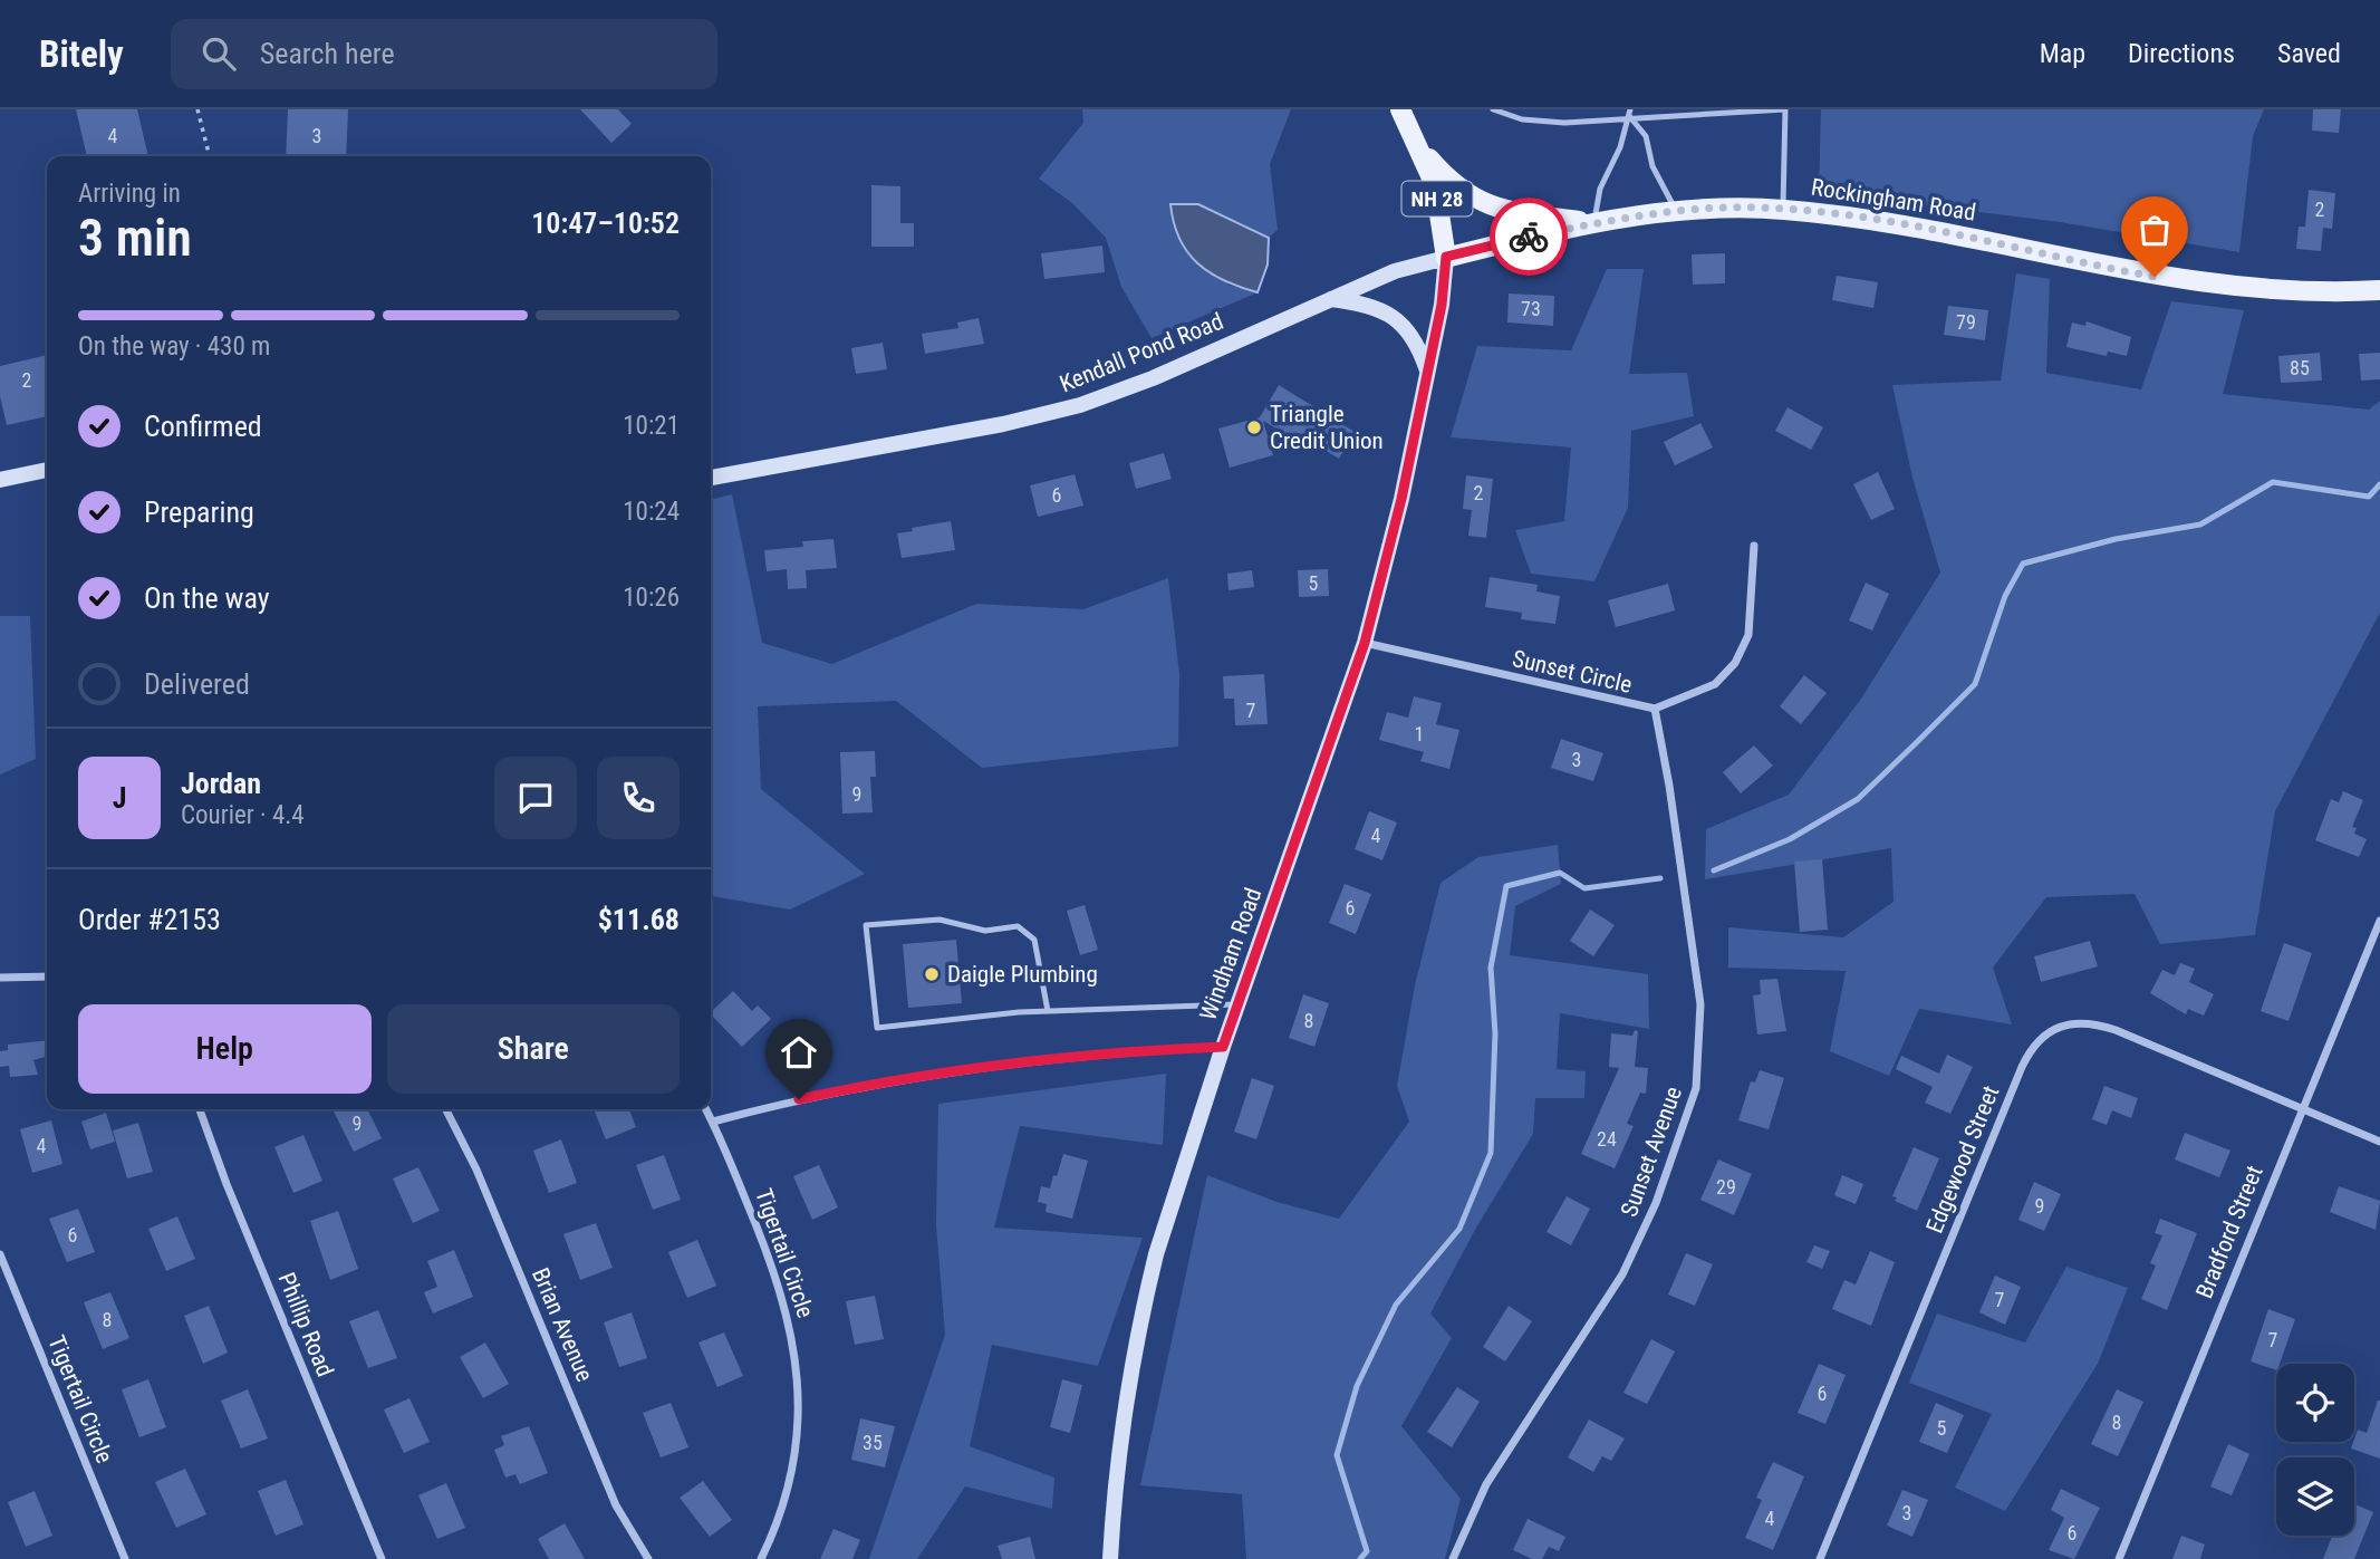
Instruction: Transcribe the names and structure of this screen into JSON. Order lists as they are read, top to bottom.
{
  "streets": {
    "main road": ["NH 28", "Rockingham Road"],
    "street": [
      "Kendall Pond Road",
      "Sunset Circle",
      "Windham Road",
      "Sunset Avenue",
      "Edgewood Street",
      "Bradford Street",
      "Tigertail Circle",
      "Phillip Road",
      "Brian Avenue"
    ]
  },
  "crossings": [
    ["NH 28", "Rockingham Road"],
    ["NH 28", "Kendall Pond Road"],
    ["NH 28", "Windham Road"],
    ["Rockingham Road", "Kendall Pond Road"],
    ["Rockingham Road", "Windham Road"],
    ["Kendall Pond Road", "Windham Road"],
    ["Sunset Circle", "Windham Road"],
    ["Sunset Circle", "Sunset Avenue"],
    ["Edgewood Street", "Bradford Street"]
  ],
  "places": ["Triangle Credit Union", "Daigle Plumbing"],
  "house_numbers": [
    "4",
    "3",
    "2",
    "73",
    "79",
    "85",
    "2",
    "2",
    "6",
    "5",
    "7",
    "1",
    "3",
    "9",
    "4",
    "6",
    "8",
    "9",
    "24",
    "4",
    "29",
    "9",
    "6",
    "7",
    "8",
    "7",
    "6",
    "8",
    "5",
    "35",
    "3",
    "4",
    "6"
  ],
  "page": {
    "header": "Bitely",
    "search": "Search here",
    "nav": ["Map", "Directions", "Saved"],
    "heading": ["3 min", "Arriving in", "10:47–10:52"],
    "panel": [
      "Jordan",
      "Courier · 4.4",
      "Order #2153",
      "$11.68"
    ],
    "bar": "On the way · 430 m",
    "list": [
      ["Confirmed", "10:21"],
      ["Preparing", "10:24"],
      ["On the way", "10:26"],
      "Delivered"
    ],
    "round": "J",
    "buttons": ["Help", "Share"]
  }
}
